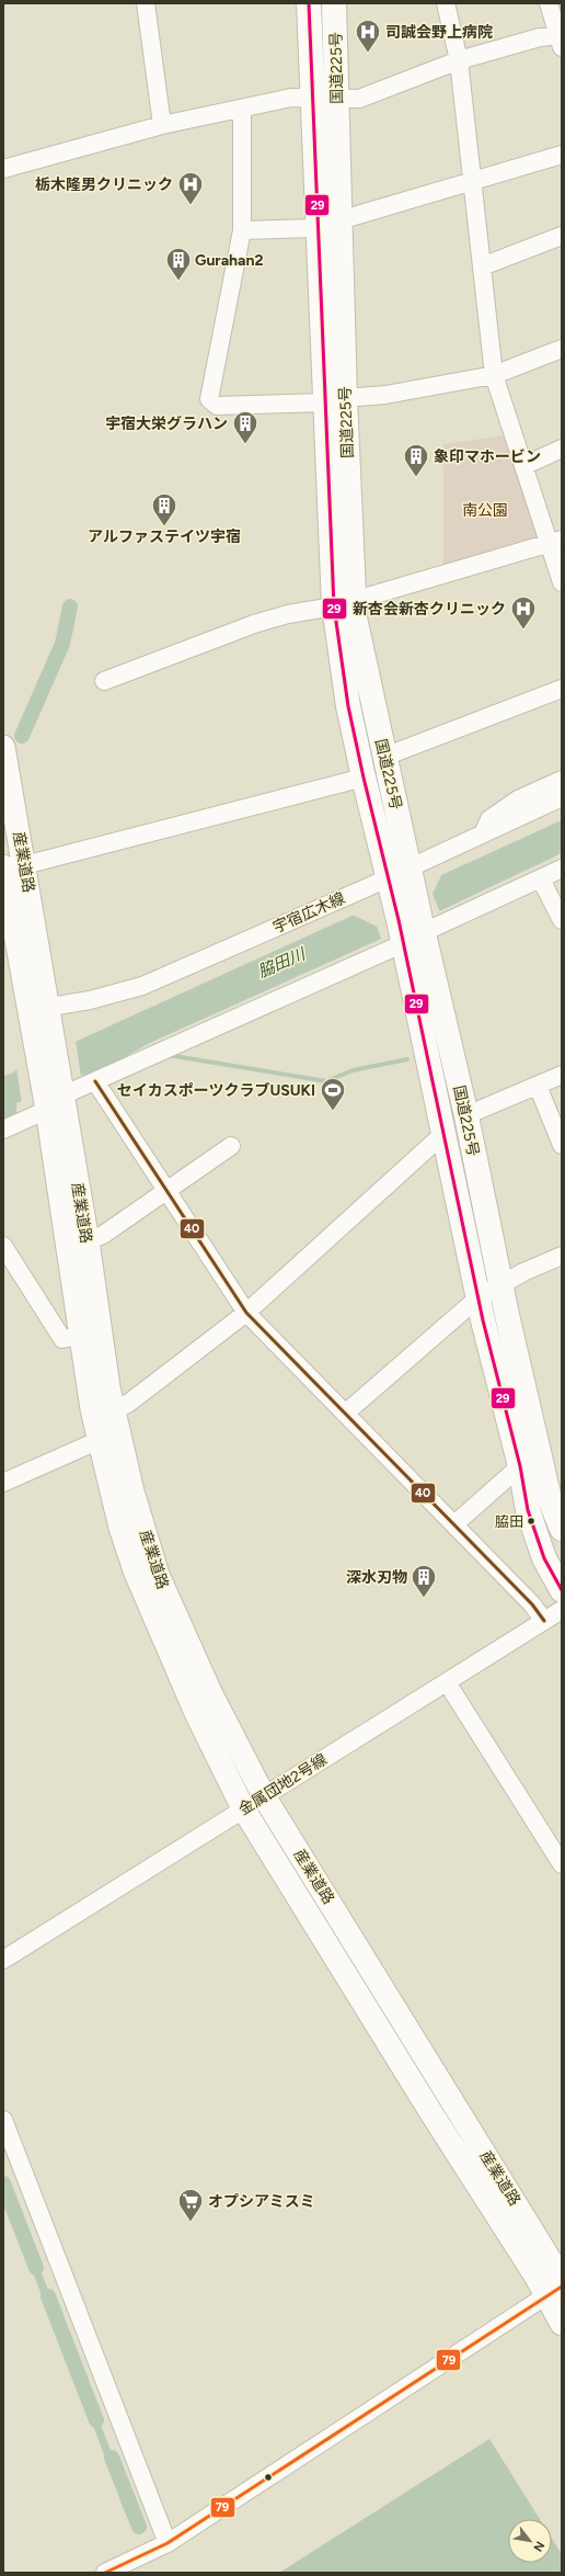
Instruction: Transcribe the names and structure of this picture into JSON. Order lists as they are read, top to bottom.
{
  "streets": {
    "highway": ["国道225号"],
    "main road": ["産業道路"],
    "street": ["宇宿広木線", "金属団地2号線"]
  },
  "crossings": [
    ["国道225号", "宇宿広木線"],
    ["産業道路", "宇宿広木線"],
    ["産業道路", "金属団地2号線"]
  ],
  "water": ["脇田川"],
  "parks": ["南公園"],
  "places": {
    "hospital": ["司誠会野上病院", "栃木隆男クリニック", "新杏会新杏クリニック"],
    "building": [
      "Gurahan2",
      "宇宿大栄グラハン",
      "象印マホービン",
      "アルファステイツ宇宿",
      "深水刃物"
    ],
    "sports": ["セイカスポーツクラブUSUKI"],
    "other": ["脇田"],
    "supermarket": ["オプシアミスミ"]
  },
  "lines": ["transit line 29", "transit line 40", "transit line 79"],
  "north": "bottom right"
}
